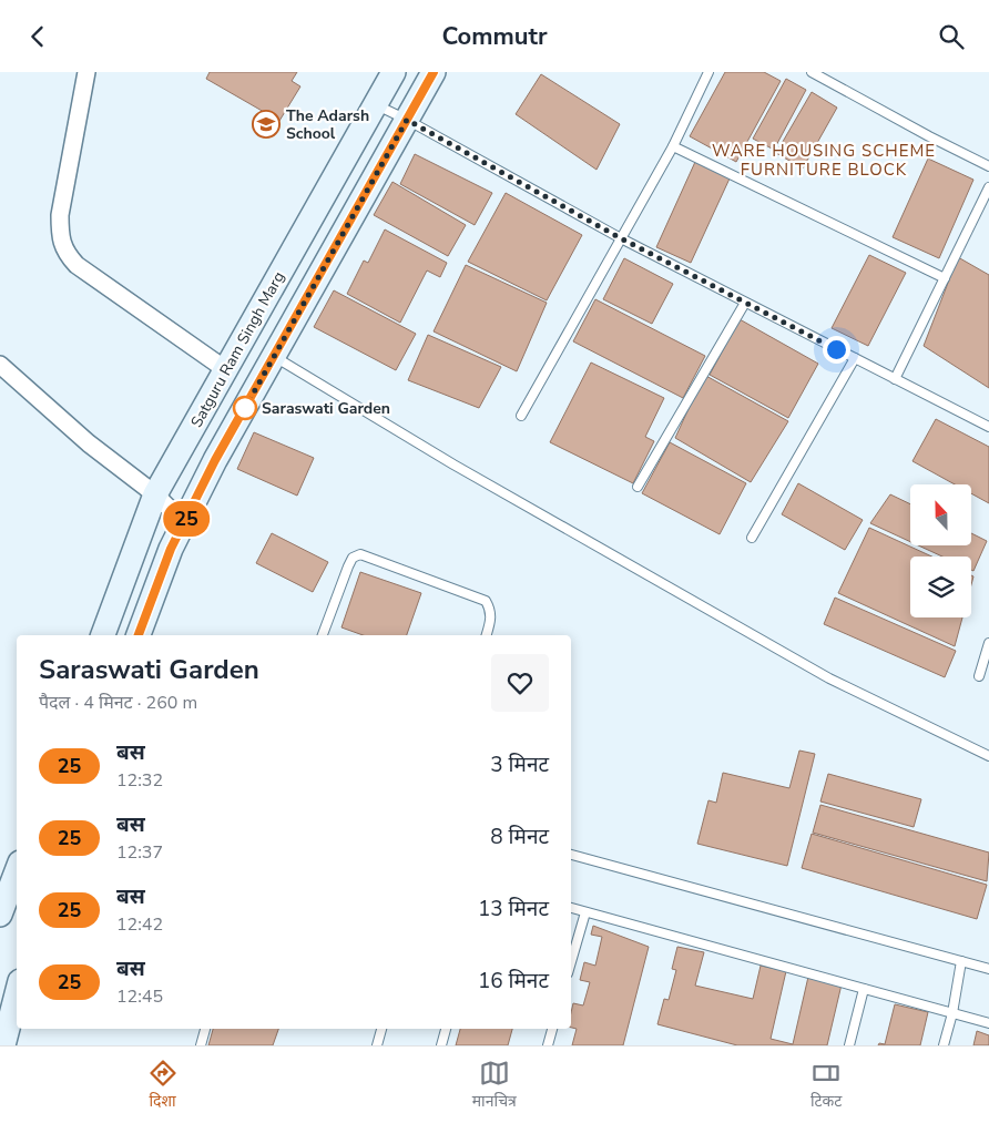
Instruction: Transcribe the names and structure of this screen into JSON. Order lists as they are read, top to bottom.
{
  "streets": {
    "main road": ["Satguru Ram Singh Marg"]
  },
  "districts": ["WARE HOUSING SCHEME FURNITURE BLOCK"],
  "places": {
    "school or university": ["The Adarsh School"],
    "other": ["Saraswati Garden"]
  },
  "lines": ["bus line 25"],
  "north": "top",
  "page": {
    "header": "Commutr",
    "on_map": "25",
    "heading": ["Saraswati Garden", "पैदल · 4 मिनट · 260 m"],
    "list": [
      {
        "mark": "25",
        "name": "बस",
        "note": "12:32",
        "value": "3 मिनट"
      },
      {
        "mark": "25",
        "name": "बस",
        "note": "12:37",
        "value": "8 मिनट"
      },
      {
        "mark": "25",
        "name": "बस",
        "note": "12:42",
        "value": "13 मिनट"
      },
      {
        "mark": "25",
        "name": "बस",
        "note": "12:45",
        "value": "16 मिनट"
      }
    ],
    "tabs": ["दिशा", "मानचित्र", "टिकट"]
  }
}
